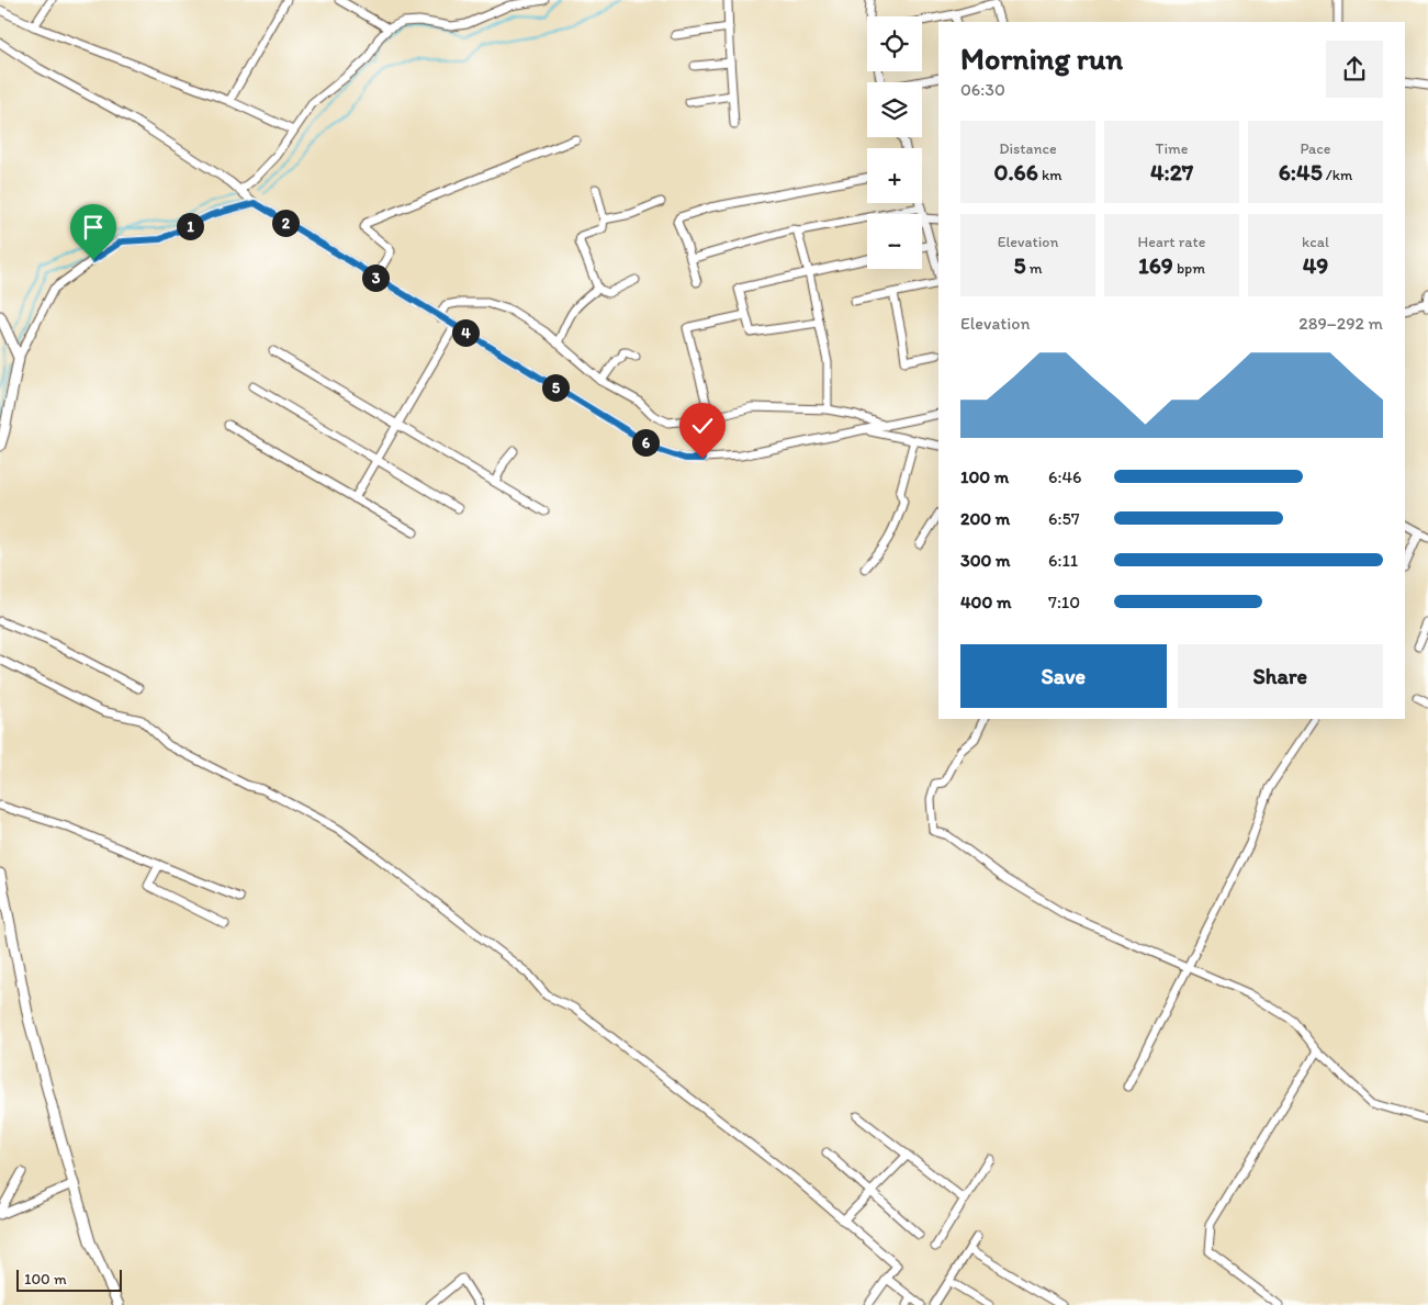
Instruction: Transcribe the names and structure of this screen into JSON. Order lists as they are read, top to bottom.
{
  "scale_bar": "100 m",
  "page": {
    "map_buttons": ["+", "−"],
    "heading": ["Morning run", "06:30"],
    "stats": [
      ["Distance", "0.66 km"],
      ["Time", "4:27"],
      ["Pace", "6:45 /km"],
      ["Elevation", "5 m"],
      ["Heart rate", "169 bpm"],
      ["kcal", "49"]
    ],
    "pins": [
      "2",
      "1",
      "3",
      "4",
      "5",
      "6"
    ],
    "chart": ["Elevation", "289–292 m"],
    "list": [
      {
        "name": "100 m",
        "note": "6:46"
      },
      {
        "name": "200 m",
        "note": "6:57"
      },
      {
        "name": "300 m",
        "note": "6:11"
      },
      {
        "name": "400 m",
        "note": "7:10"
      }
    ],
    "buttons": ["Save", "Share"],
    "scale": "100 m"
  }
}
